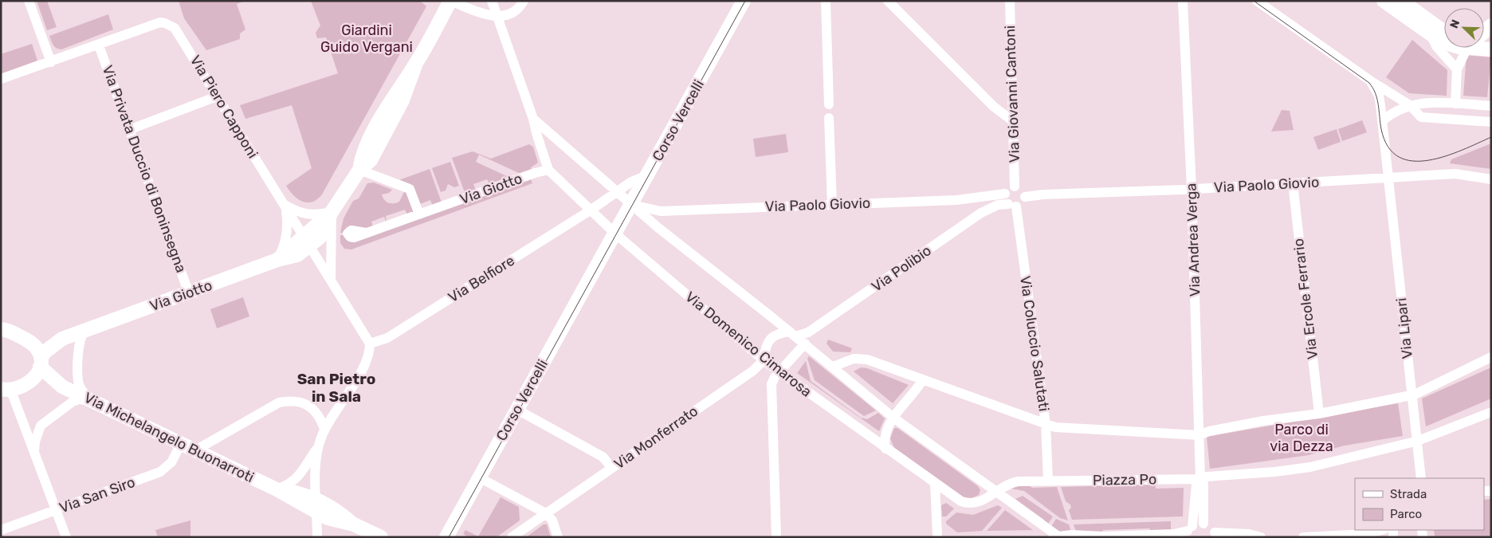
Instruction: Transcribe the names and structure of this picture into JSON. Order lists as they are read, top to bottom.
{
  "streets": {
    "main road": ["Corso Vercelli", "Via Giotto", "Via Michelangelo Buonarroti"],
    "street": [
      "Via Giovanni Cantoni",
      "Via Piero Capponi",
      "Via Privata Duccio di Boninsegna",
      "Via Paolo Giovio",
      "Via Andrea Verga",
      "Via Polibio",
      "Via Belfiore",
      "Via Ercole Ferrario",
      "Via Lipari",
      "Via Coluccio Salutati",
      "Via Domenico Cimarosa",
      "Via Monferrato",
      "Piazza Po",
      "Via San Siro"
    ]
  },
  "crossings": [
    ["Via Giovanni Cantoni", "Via Paolo Giovio"],
    ["Via Giovanni Cantoni", "Via Polibio"],
    ["Via Giovanni Cantoni", "Via Coluccio Salutati"],
    ["Via Piero Capponi", "Via Privata Duccio di Boninsegna"],
    ["Via Piero Capponi", "Via Giotto"],
    ["Corso Vercelli", "Via Paolo Giovio"],
    ["Corso Vercelli", "Via Belfiore"],
    ["Corso Vercelli", "Via Domenico Cimarosa"],
    ["Via Privata Duccio di Boninsegna", "Via Giotto"],
    ["Via Paolo Giovio", "Via Andrea Verga"],
    ["Via Paolo Giovio", "Via Polibio"],
    ["Via Paolo Giovio", "Via Ercole Ferrario"],
    ["Via Paolo Giovio", "Via Lipari"],
    ["Via Paolo Giovio", "Via Coluccio Salutati"],
    ["Via Giotto", "Via Domenico Cimarosa"],
    ["Via Andrea Verga", "Piazza Po"],
    ["Via Polibio", "Via Coluccio Salutati"],
    ["Via Polibio", "Via Domenico Cimarosa"],
    ["Via Polibio", "Via Monferrato"],
    ["Via Belfiore", "Via Domenico Cimarosa"],
    ["Via Lipari", "Piazza Po"],
    ["Via Coluccio Salutati", "Piazza Po"],
    ["Via Domenico Cimarosa", "Via Monferrato"],
    ["Via Domenico Cimarosa", "Piazza Po"],
    ["Via Michelangelo Buonarroti", "Via San Siro"]
  ],
  "districts": ["San Pietro in Sala"],
  "parks": ["Giardini Guido Vergani", "Parco di via Dezza"],
  "legend": ["Strada", "Parco"],
  "north": "top left"
}
